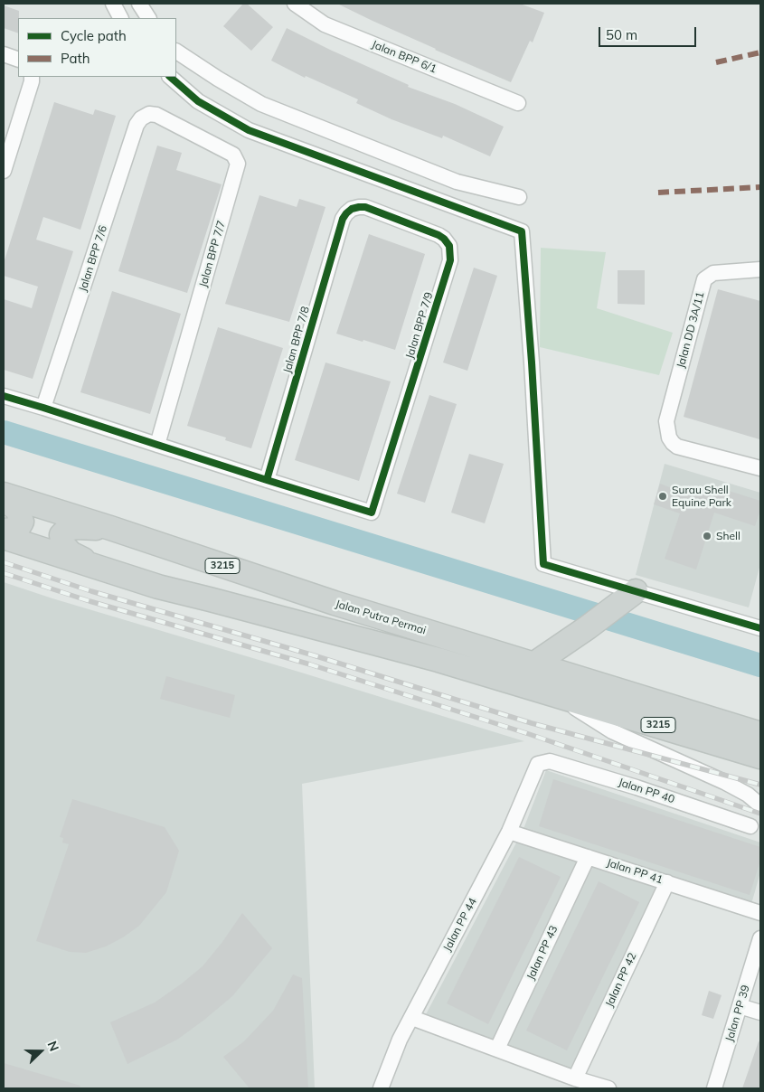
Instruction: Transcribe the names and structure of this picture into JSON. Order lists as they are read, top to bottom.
{
  "streets": {
    "main road": ["3215", "Jalan Putra Permai"],
    "street": [
      "Jalan BPP 6/1",
      "Jalan BPP 7/7",
      "Jalan BPP 7/6",
      "Jalan BPP 7/9",
      "Jalan DD 3A/11",
      "Jalan BPP 7/8",
      "Jalan PP 40",
      "Jalan PP 41",
      "Jalan PP 44",
      "Jalan PP 43",
      "Jalan PP 42",
      "Jalan PP 39"
    ]
  },
  "crossings": [
    ["Jalan BPP 7/7", "Jalan BPP 7/6"],
    ["Jalan BPP 7/9", "Jalan BPP 7/8"],
    ["Jalan PP 40", "Jalan PP 44"],
    ["Jalan PP 41", "Jalan PP 44"],
    ["Jalan PP 41", "Jalan PP 43"],
    ["Jalan PP 41", "Jalan PP 42"]
  ],
  "places": ["Surau Shell Equine Park", "Shell"],
  "legend": ["Cycle path", "Path"],
  "scale_bar": "50 m",
  "north": "right"
}
